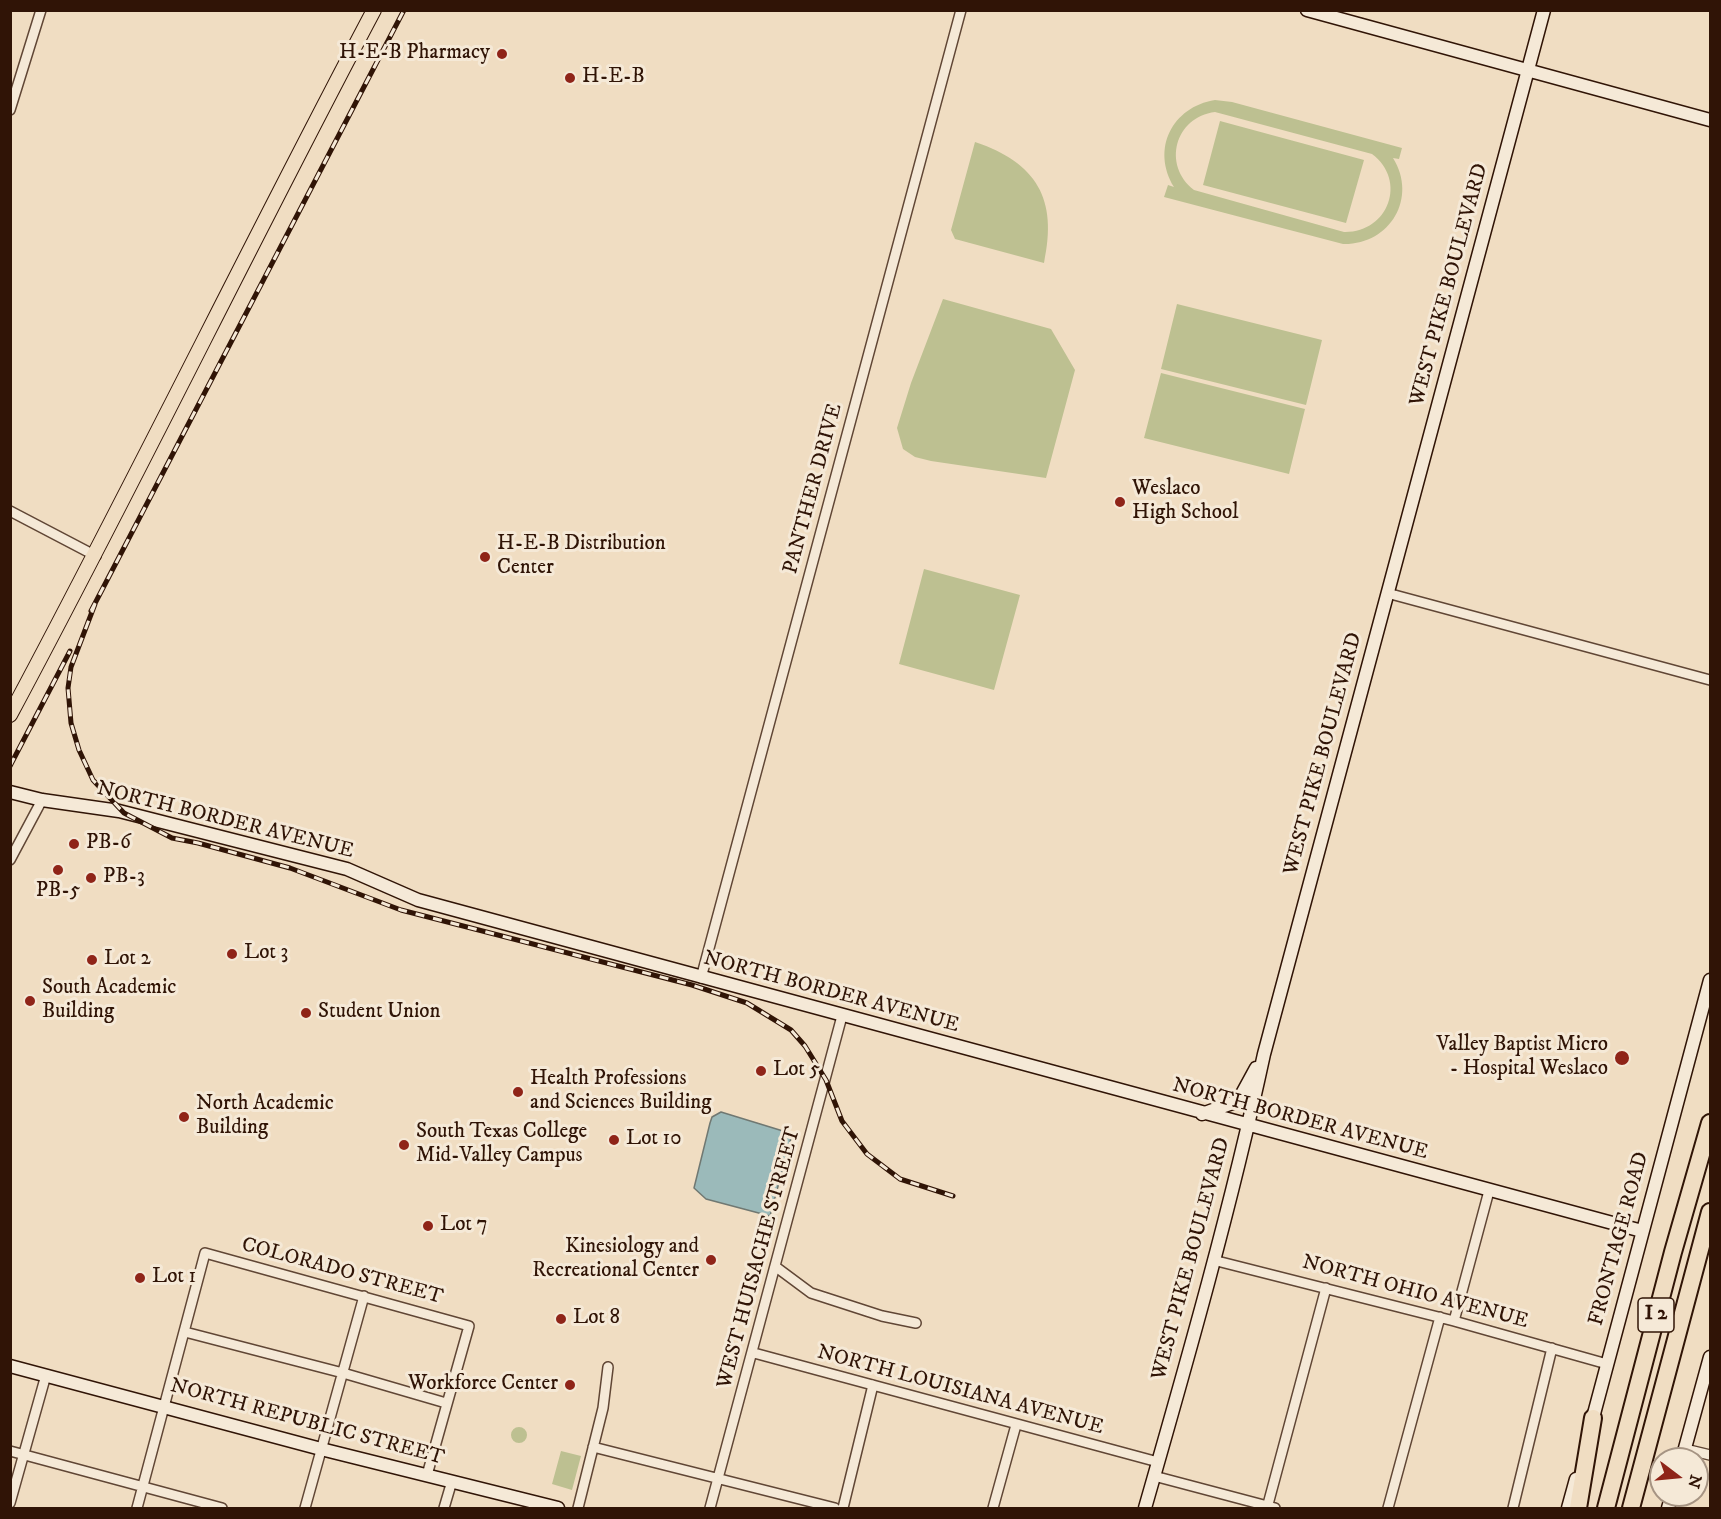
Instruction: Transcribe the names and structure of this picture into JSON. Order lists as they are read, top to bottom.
{
  "streets": {
    "highway": ["I 2"],
    "street": [
      "WEST PIKE BOULEVARD",
      "PANTHER DRIVE",
      "NORTH BORDER AVENUE",
      "FRONTAGE ROAD",
      "WEST HUISACHE STREET",
      "COLORADO STREET",
      "NORTH OHIO AVENUE",
      "NORTH LOUISIANA AVENUE",
      "NORTH REPUBLIC STREET"
    ]
  },
  "crossings": [
    ["WEST PIKE BOULEVARD", "NORTH BORDER AVENUE"],
    ["WEST PIKE BOULEVARD", "NORTH OHIO AVENUE"],
    ["WEST PIKE BOULEVARD", "NORTH LOUISIANA AVENUE"],
    ["PANTHER DRIVE", "NORTH BORDER AVENUE"],
    ["NORTH BORDER AVENUE", "FRONTAGE ROAD"],
    ["NORTH BORDER AVENUE", "WEST HUISACHE STREET"],
    ["FRONTAGE ROAD", "NORTH OHIO AVENUE"],
    ["WEST HUISACHE STREET", "NORTH LOUISIANA AVENUE"]
  ],
  "places": [
    "H-E-B Pharmacy",
    "H-E-B",
    "Weslaco High School",
    "H-E-B Distribution Center",
    "PB-6",
    "PB-5",
    "PB-3",
    "Lot 3",
    "Lot 2",
    "South Academic Building",
    "Student Union",
    "Valley Baptist Micro - Hospital Weslaco",
    "Lot 5",
    "Health Professions and Sciences Building",
    "North Academic Building",
    "Lot 10",
    "South Texas College Mid-Valley Campus",
    "Lot 7",
    "Kinesiology and Recreational Center",
    "Lot 1",
    "Lot 8",
    "Workforce Center"
  ],
  "north": "right"
}
